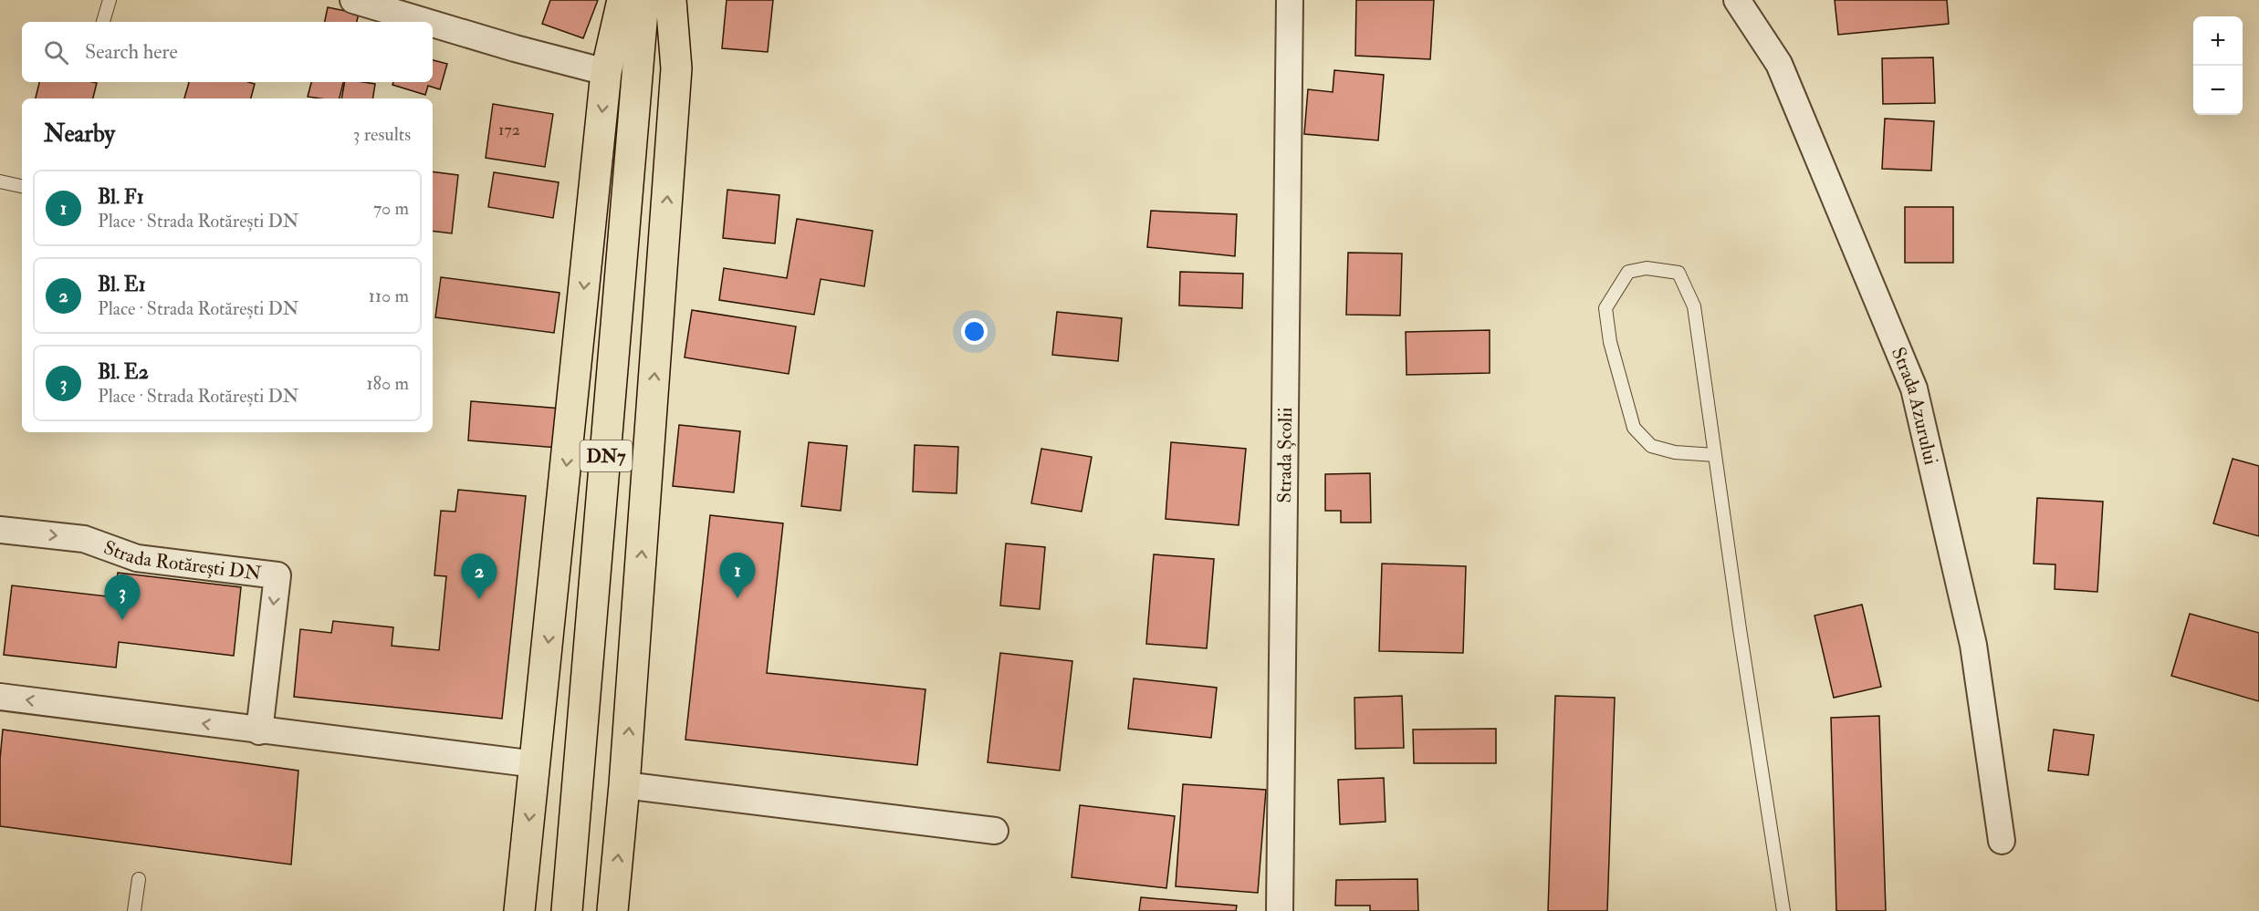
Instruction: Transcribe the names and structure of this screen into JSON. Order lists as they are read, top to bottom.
{
  "streets": {
    "highway": ["DN7"],
    "street": ["Strada Azurului", "Strada Școlii", "Strada Rotărești DN"]
  },
  "house_numbers": ["172"],
  "page": {
    "map_buttons": ["+", "−"],
    "search": "Search here",
    "heading": ["Nearby", "3 results"],
    "list": [
      {
        "mark": "1",
        "name": "Bl. F1",
        "note": "Place · Strada Rotărești DN",
        "value": "70 m"
      },
      {
        "mark": "2",
        "name": "Bl. E1",
        "note": "Place · Strada Rotărești DN",
        "value": "110 m"
      },
      {
        "mark": "3",
        "name": "Bl. E2",
        "note": "Place · Strada Rotărești DN",
        "value": "180 m"
      }
    ],
    "pins": ["1", "2", "3"]
  }
}
